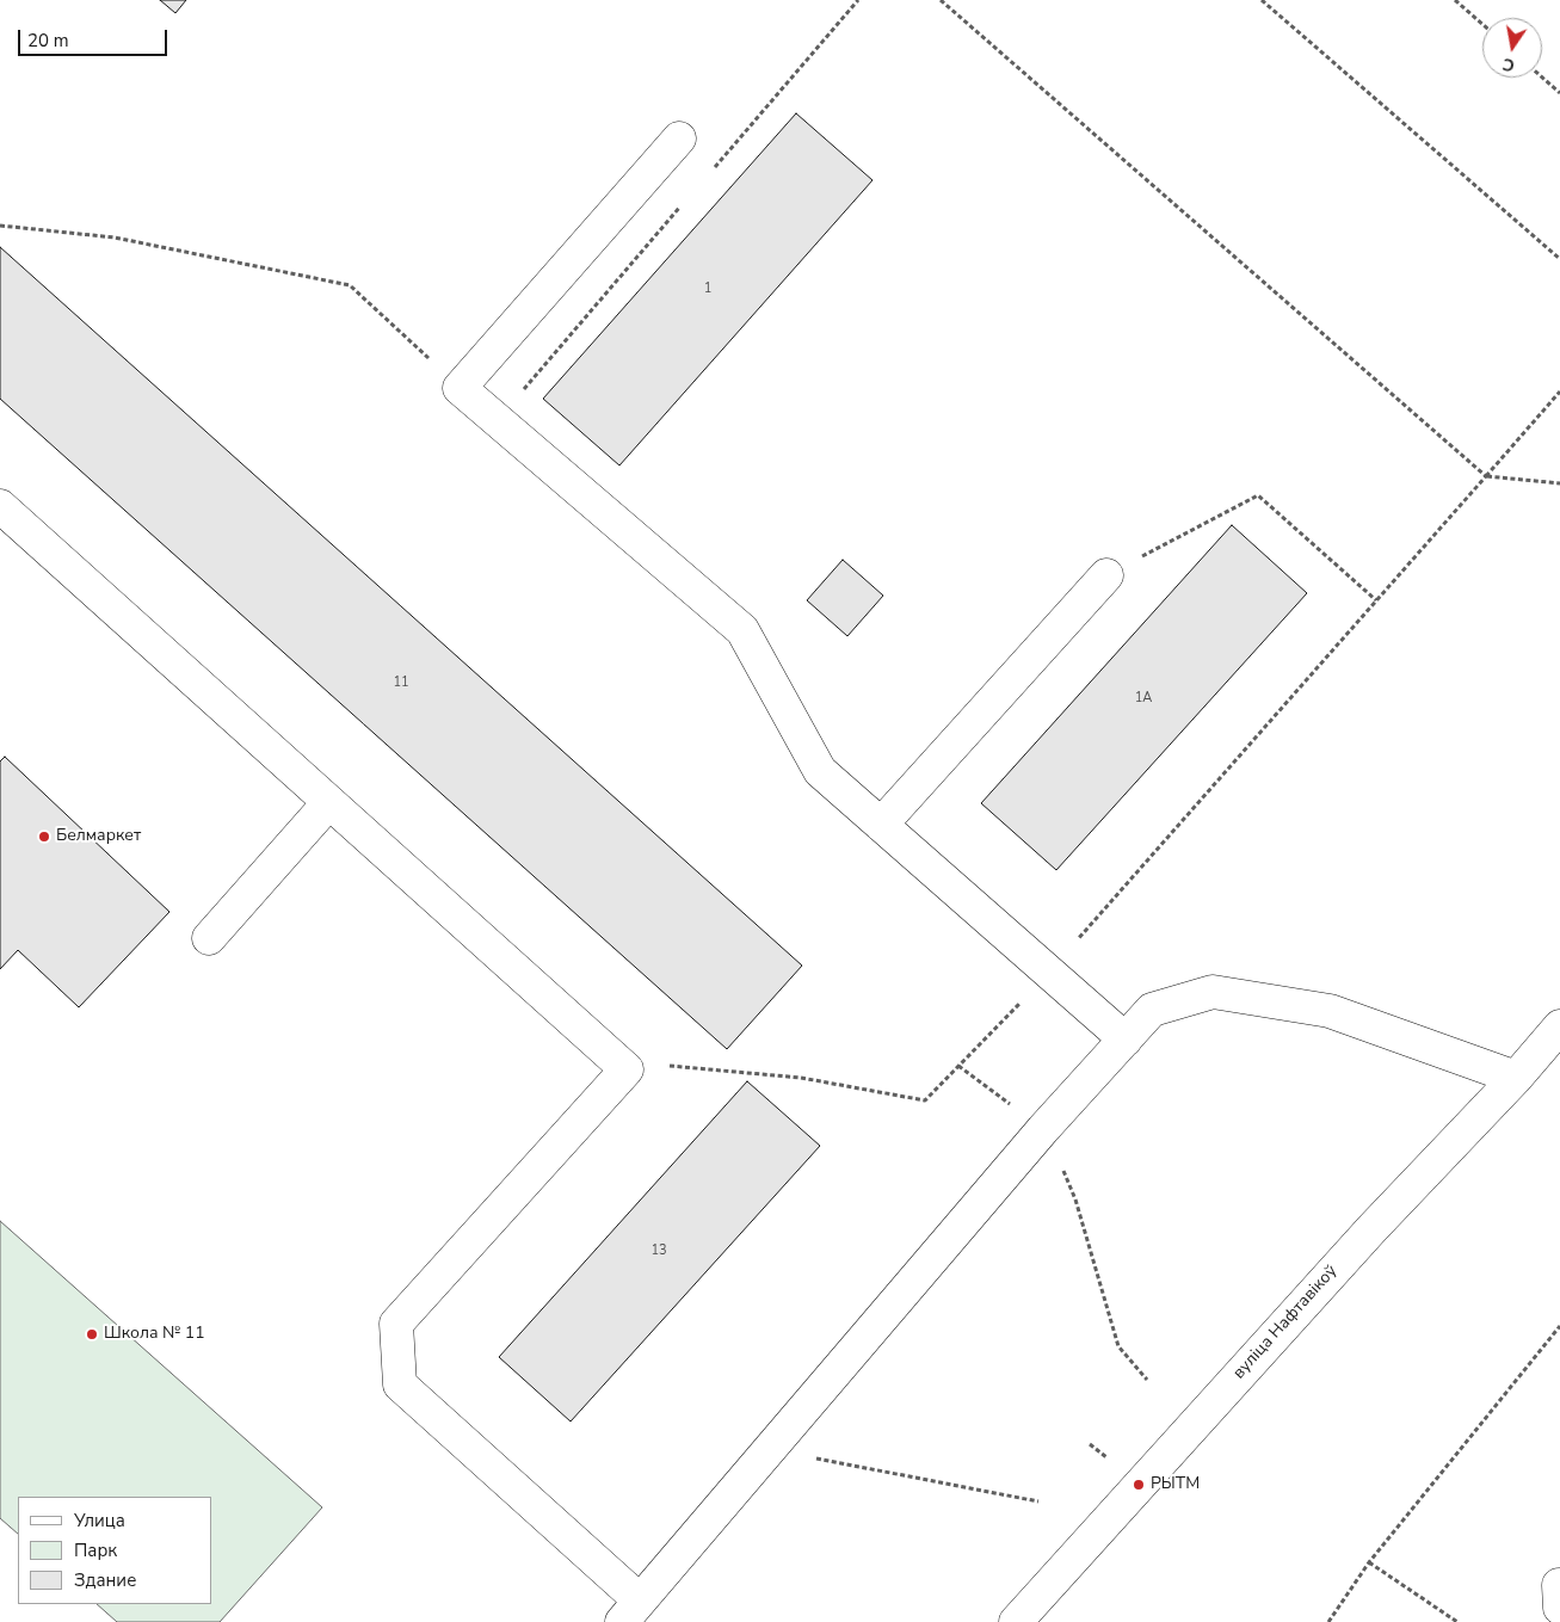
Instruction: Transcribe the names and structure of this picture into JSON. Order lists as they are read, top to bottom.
{
  "streets": {
    "street": ["вуліца Нафтавікоў"]
  },
  "places": ["Белмаркет", "Школа № 11", "РЫТМ"],
  "house_numbers": [
    "1",
    "11",
    "1А",
    "13"
  ],
  "legend": ["Улица", "Парк", "Здание"],
  "scale_bar": "20 m",
  "north": "bottom"
}
